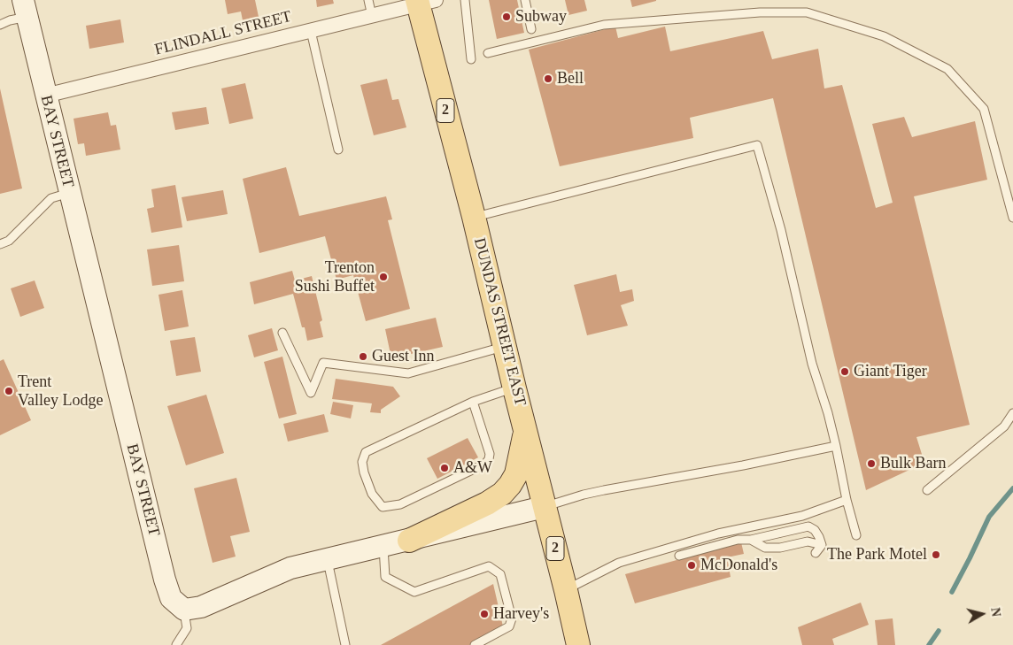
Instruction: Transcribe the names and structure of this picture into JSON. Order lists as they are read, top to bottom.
{
  "streets": {
    "main road": ["2", "DUNDAS STREET EAST"],
    "street": ["FLINDALL STREET", "BAY STREET"]
  },
  "crossings": [
    ["FLINDALL STREET", "BAY STREET"],
    ["FLINDALL STREET", "DUNDAS STREET EAST"]
  ],
  "places": [
    "Subway",
    "Bell",
    "Trenton Sushi Buffet",
    "Guest Inn",
    "Giant Tiger",
    "Trent Valley Lodge",
    "Bulk Barn",
    "A&W",
    "The Park Motel",
    "McDonald's",
    "Harvey's"
  ],
  "north": "right"
}
